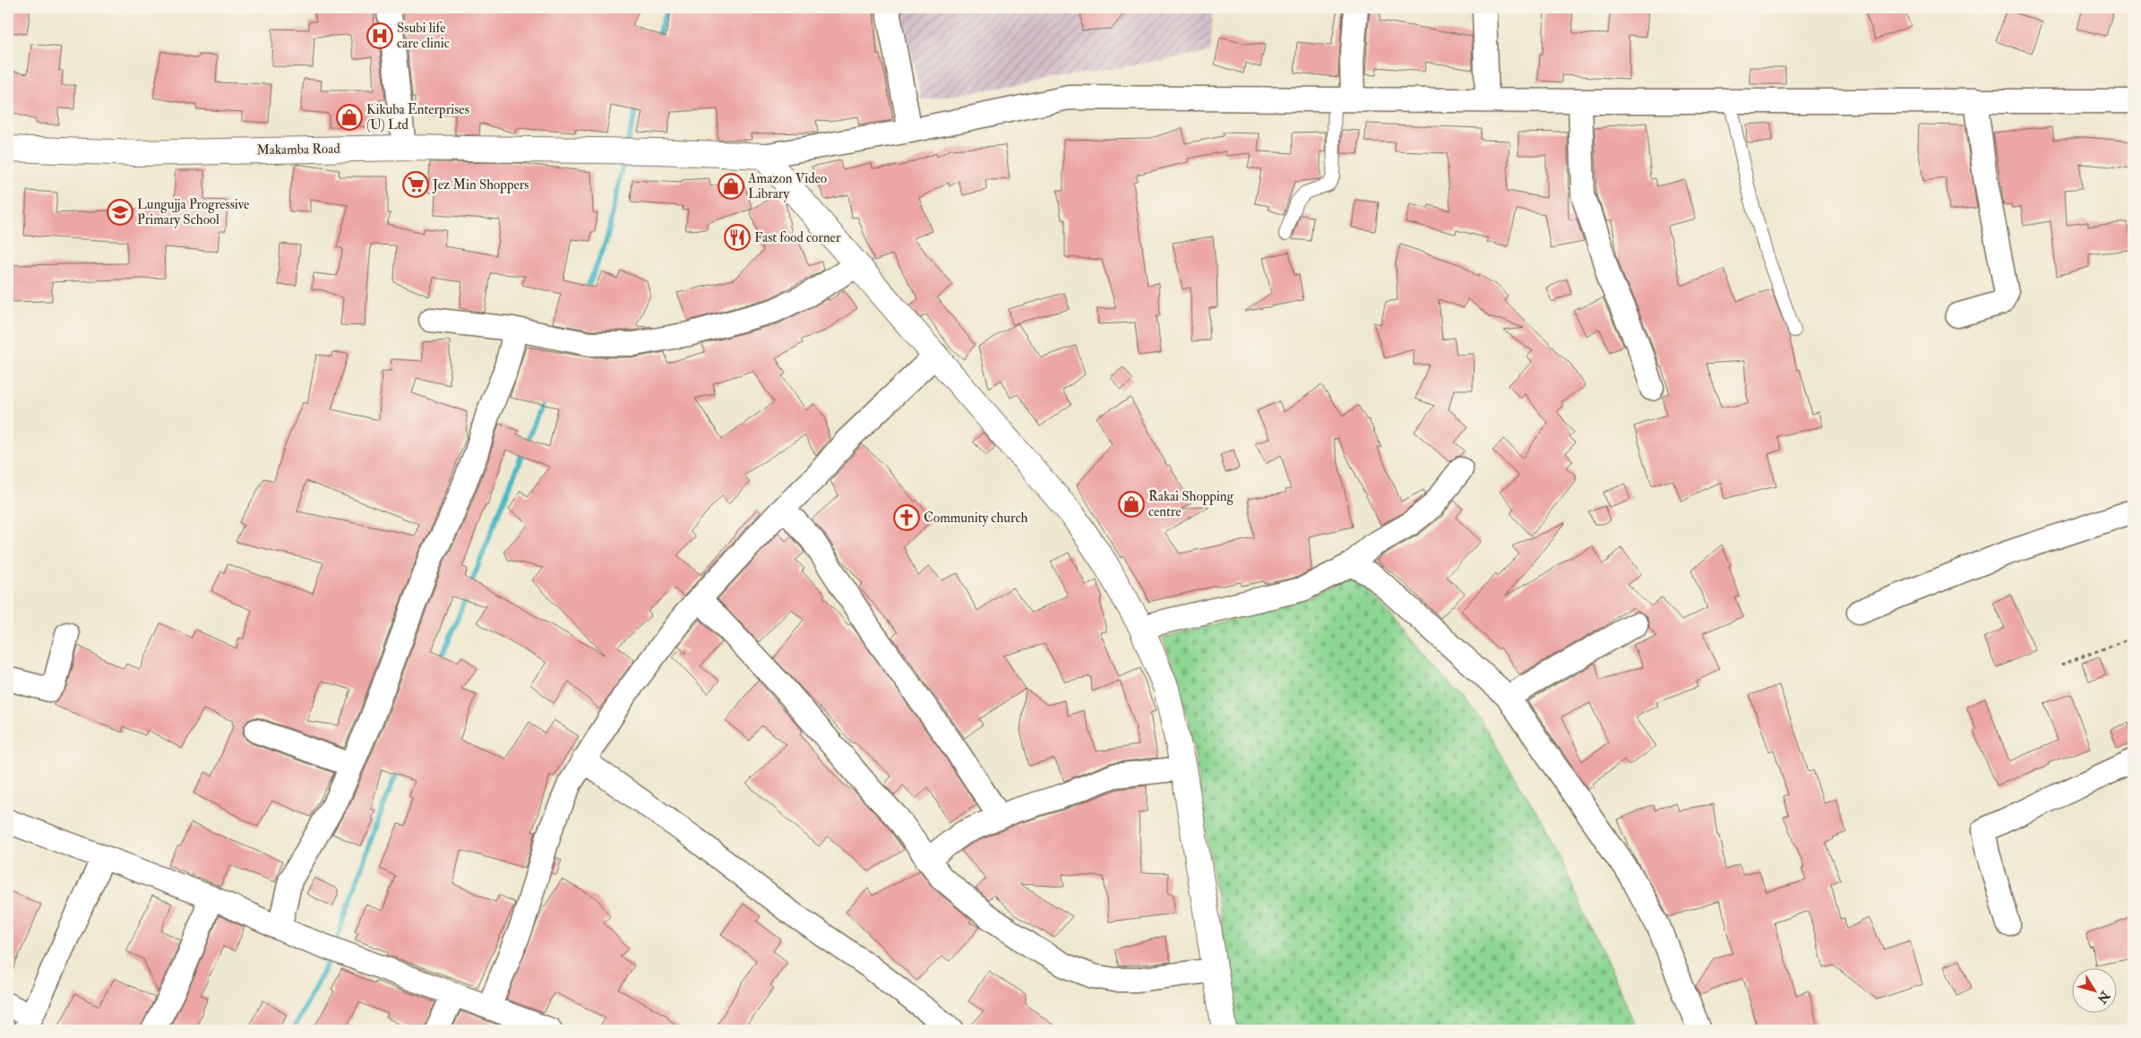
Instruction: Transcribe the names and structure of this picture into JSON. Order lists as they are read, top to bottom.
{
  "streets": {
    "street": ["Makamba Road"]
  },
  "places": {
    "hospital": ["Ssubi life care clinic"],
    "shop": ["Kikuba Enterprises (U) Ltd", "Amazon Video Library", "Rakai Shopping centre"],
    "supermarket": ["Jez Min Shoppers"],
    "school or university": ["Lungujja Progressive Primary School"],
    "restaurant": ["Fast food corner"],
    "church": ["Community church"]
  },
  "north": "bottom right"
}
